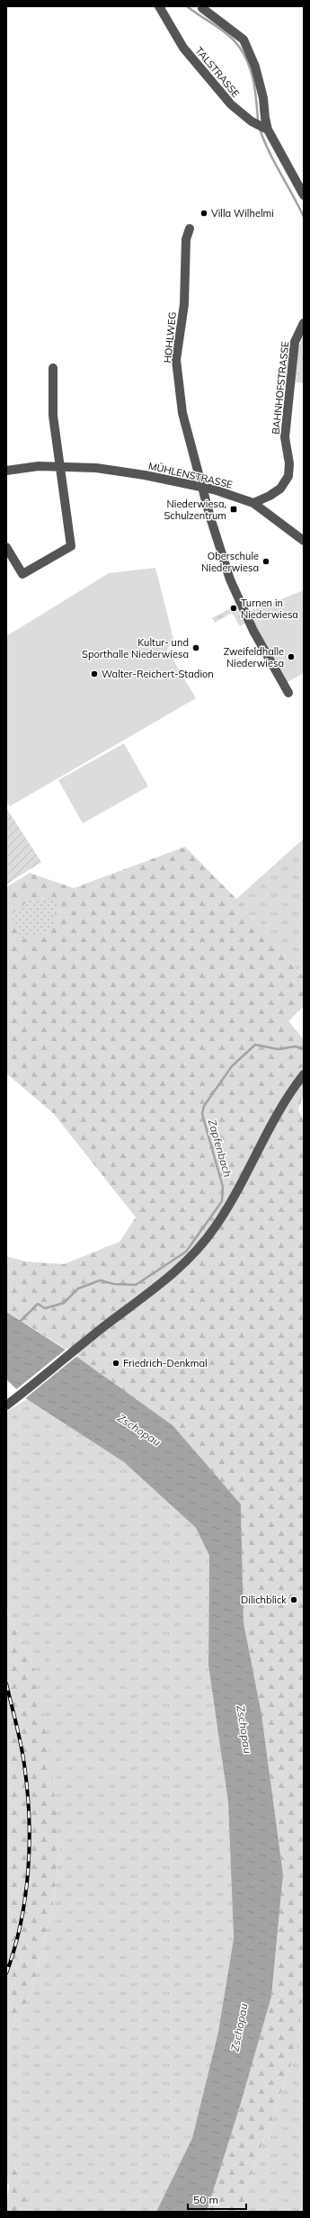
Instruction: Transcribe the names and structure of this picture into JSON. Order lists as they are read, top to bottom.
{
  "streets": {
    "street": [
      "TALSTRASSE",
      "HOHLWEG",
      "BAHNHOFSTRASSE",
      "MÜHLENSTRASSE"
    ]
  },
  "crossings": [
    ["HOHLWEG", "MÜHLENSTRASSE"],
    ["BAHNHOFSTRASSE", "MÜHLENSTRASSE"]
  ],
  "water": ["Zapfenbach", "Zschopau"],
  "places": {
    "other": [
      "Villa Wilhelmi",
      "Oberschule Niederwiesa",
      "Turnen in Niederwiesa",
      "Kultur- und Sporthalle Niederwiesa",
      "Zweifeldhalle Niederwiesa",
      "Walter-Reichert-Stadion",
      "Friedrich-Denkmal",
      "Dilichblick"
    ],
    "transit": ["Niederwiesa, Schulzentrum"]
  },
  "scale_bar": "50 m"
}
